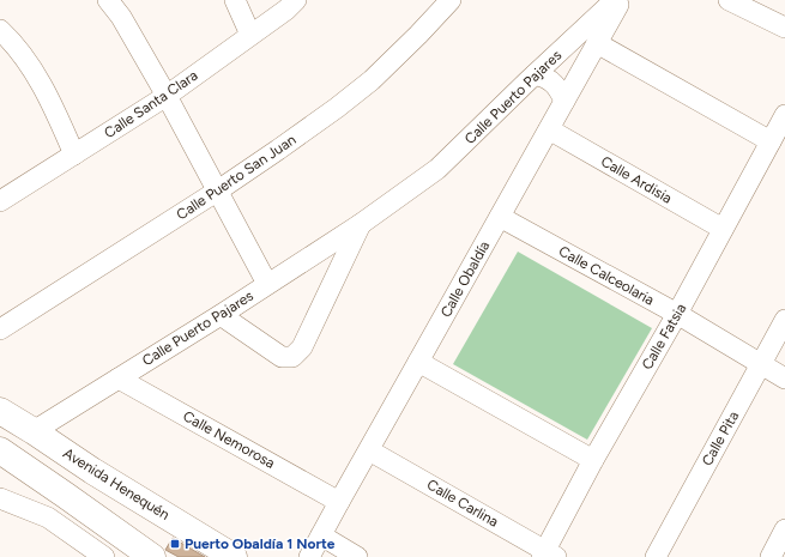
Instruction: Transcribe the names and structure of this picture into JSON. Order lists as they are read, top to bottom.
{
  "streets": {
    "main road": ["Avenida Henequén"],
    "street": [
      "Calle Puerto Pajares",
      "Calle Santa Clara",
      "Calle Puerto San Juan",
      "Calle Ardisia",
      "Calle Calceolaria",
      "Calle Obaldía",
      "Calle Fatsia",
      "Calle Pita",
      "Calle Nemorosa",
      "Calle Carlina"
    ]
  },
  "crossings": [
    ["Calle Puerto Pajares", "Calle Nemorosa"],
    ["Calle Puerto Pajares", "Avenida Henequén"],
    ["Calle Ardisia", "Calle Obaldía"],
    ["Calle Ardisia", "Calle Fatsia"],
    ["Calle Calceolaria", "Calle Obaldía"],
    ["Calle Calceolaria", "Calle Fatsia"],
    ["Calle Calceolaria", "Calle Pita"],
    ["Calle Obaldía", "Calle Nemorosa"],
    ["Calle Obaldía", "Calle Carlina"],
    ["Calle Fatsia", "Calle Carlina"]
  ],
  "places": {
    "transit": ["Puerto Obaldía 1 Norte"]
  }
}
